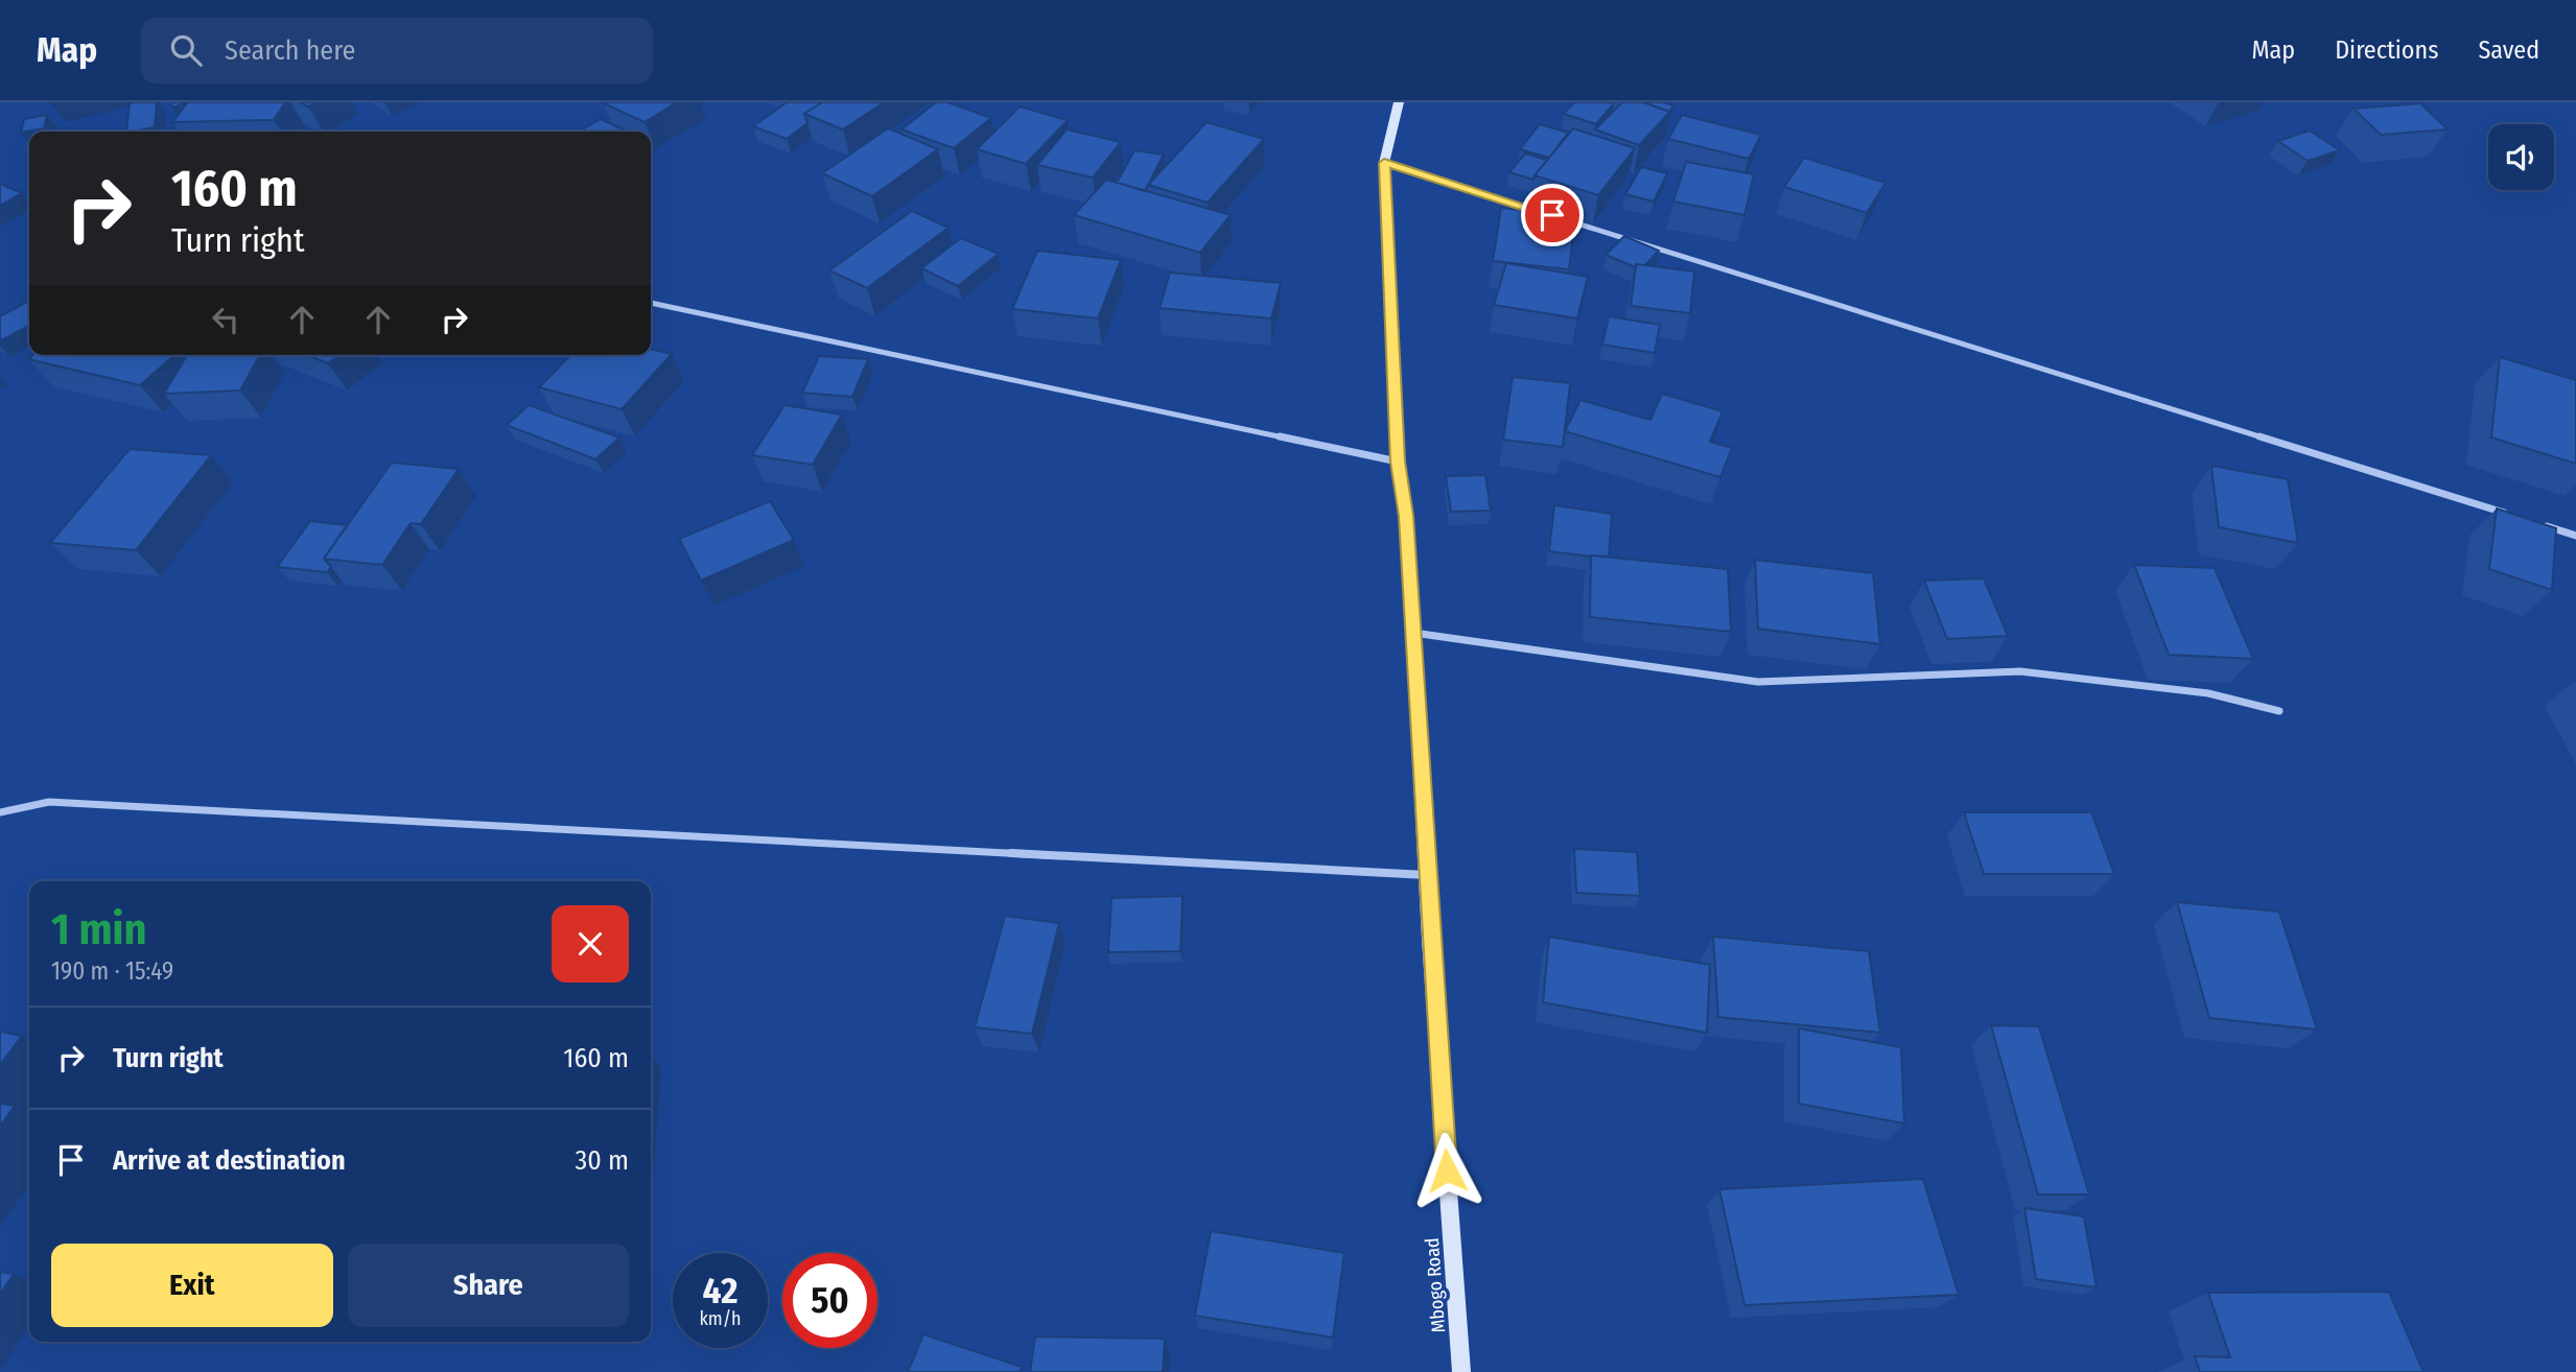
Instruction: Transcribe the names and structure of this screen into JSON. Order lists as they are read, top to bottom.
{
  "streets": {
    "main road": ["Mbogo Road"]
  },
  "page": {
    "header": "Map",
    "search": "Search here",
    "nav": ["Map", "Directions", "Saved"],
    "turn": ["160 m", "Turn right"],
    "heading": ["1 min", "190 m · 15:49"],
    "list": [
      {
        "name": "Turn right",
        "value": "160 m"
      },
      {
        "name": "Arrive at destination",
        "value": "30 m"
      }
    ],
    "buttons": ["Exit", "Share"],
    "speed": "42 km/h",
    "limit": "50"
  }
}
